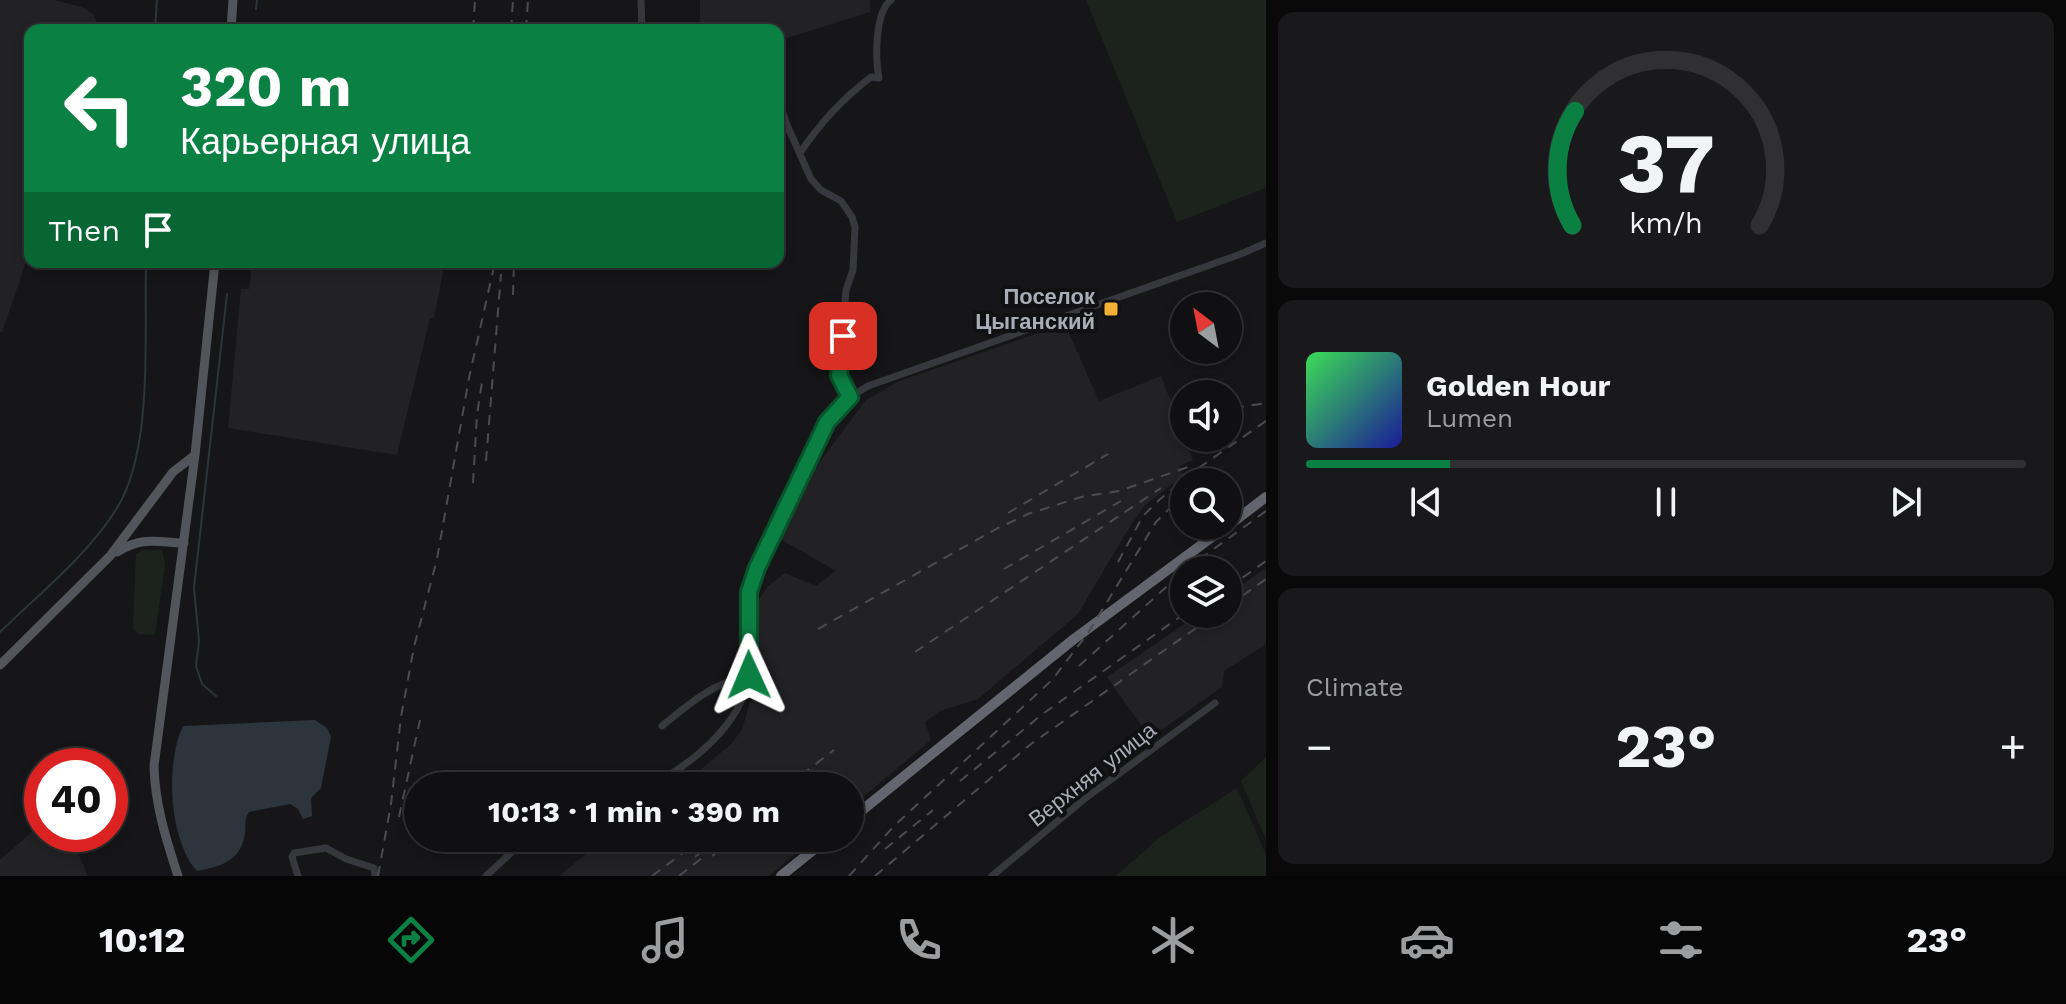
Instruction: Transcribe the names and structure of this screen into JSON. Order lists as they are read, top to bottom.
{
  "streets": {
    "street": ["Верхняя улица"]
  },
  "places": {
    "transit": ["Поселок Цыганский"]
  },
  "north": "top left",
  "page": {
    "turn": ["320 m", "Карьерная улица"],
    "then": "Then",
    "song": ["Golden Hour", "Lumen"],
    "tile": "Climate",
    "heat": ["−", "23°", "+"],
    "limit": "40",
    "trip": "10:13 · 1 min · 390 m",
    "tabs": ["10:12", "23°"],
    "gauge": ["37", "km/h"]
  }
}
